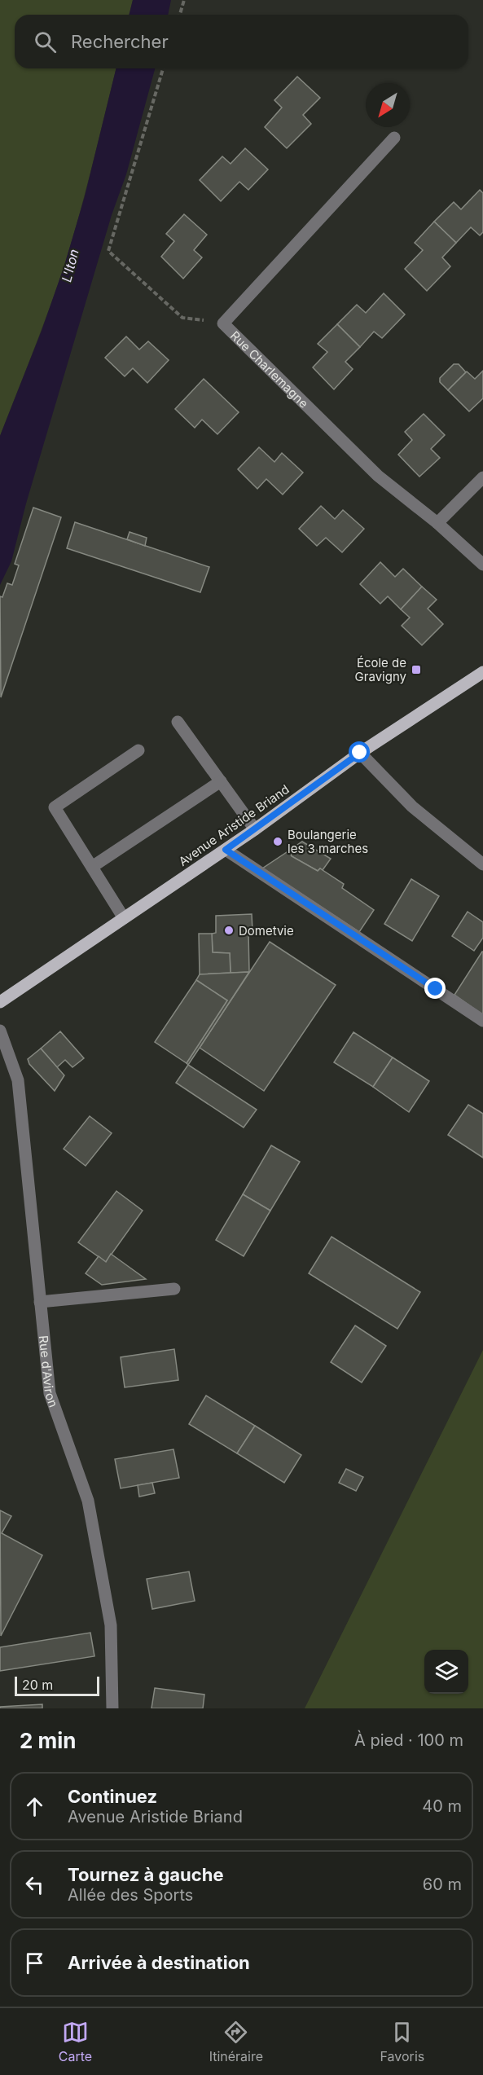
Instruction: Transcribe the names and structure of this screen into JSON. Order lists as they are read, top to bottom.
{
  "streets": {
    "main road": ["Avenue Aristide Briand"],
    "street": ["Rue Charlemagne", "Rue d'Aviron"]
  },
  "water": ["L'Iton"],
  "places": {
    "transit": ["École de Gravigny"],
    "other": ["Boulangerie les 3 marches", "Dometvie"]
  },
  "scale_bar": "20 m",
  "north": "bottom left",
  "page": {
    "search": "Rechercher",
    "scale": "20 m",
    "heading": ["2 min", "À pied · 100 m"],
    "list": [
      ["Continuez", "Avenue Aristide Briand", "40 m"],
      ["Tournez à gauche", "Allée des Sports", "60 m"],
      "Arrivée à destination"
    ],
    "nav": ["Carte", "Itinéraire", "Favoris"]
  }
}
